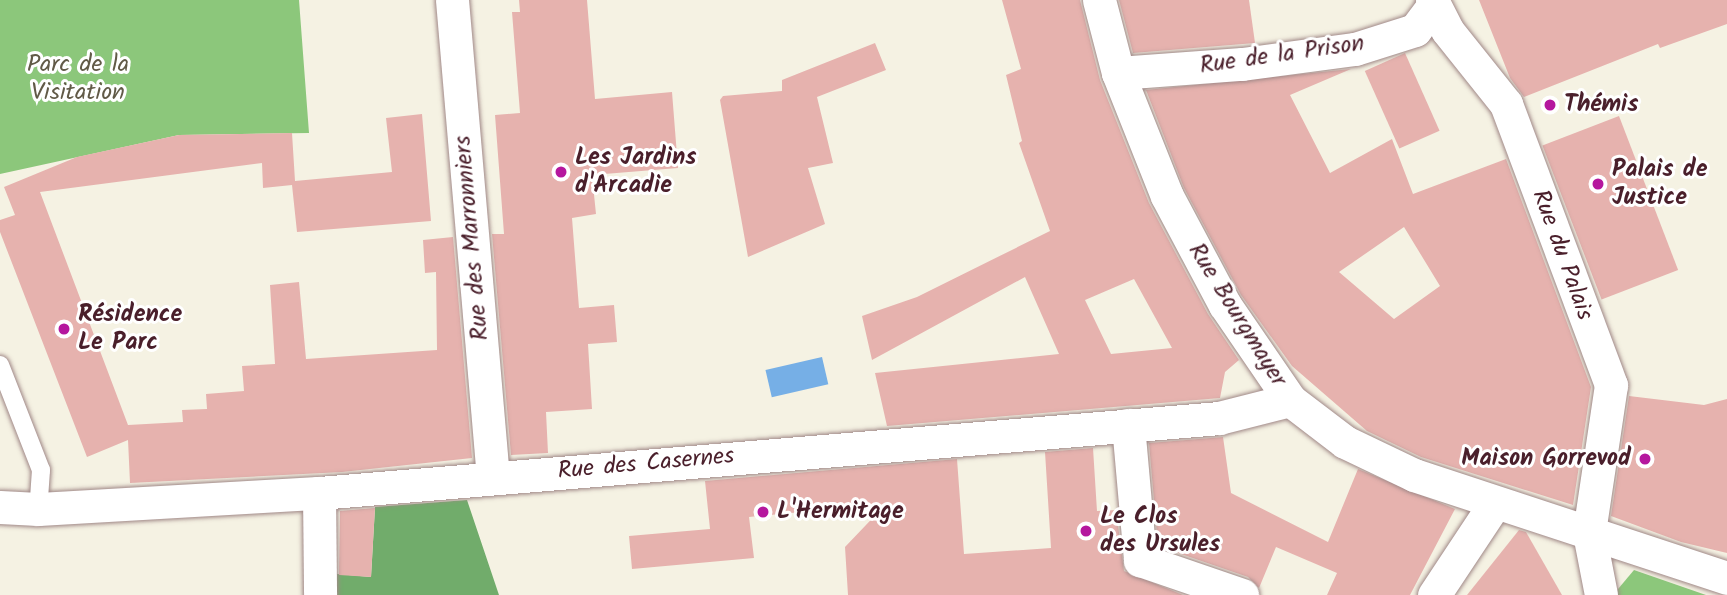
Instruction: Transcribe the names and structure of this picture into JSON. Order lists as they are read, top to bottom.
{
  "streets": {
    "street": [
      "Rue de la Prison",
      "Rue des Marronniers",
      "Rue du Palais",
      "Rue Bourgmayer",
      "Rue des Casernes"
    ]
  },
  "crossings": [
    ["Rue de la Prison", "Rue du Palais"],
    ["Rue de la Prison", "Rue Bourgmayer"],
    ["Rue des Marronniers", "Rue des Casernes"],
    ["Rue du Palais", "Rue Bourgmayer"],
    ["Rue Bourgmayer", "Rue des Casernes"]
  ],
  "parks": ["Parc de la Visitation"],
  "places": [
    "Thémis",
    "Les Jardins d'Arcadie",
    "Palais de Justice",
    "Résidence Le Parc",
    "Maison Gorrevod",
    "L'Hermitage",
    "Le Clos des Ursules"
  ]
}
